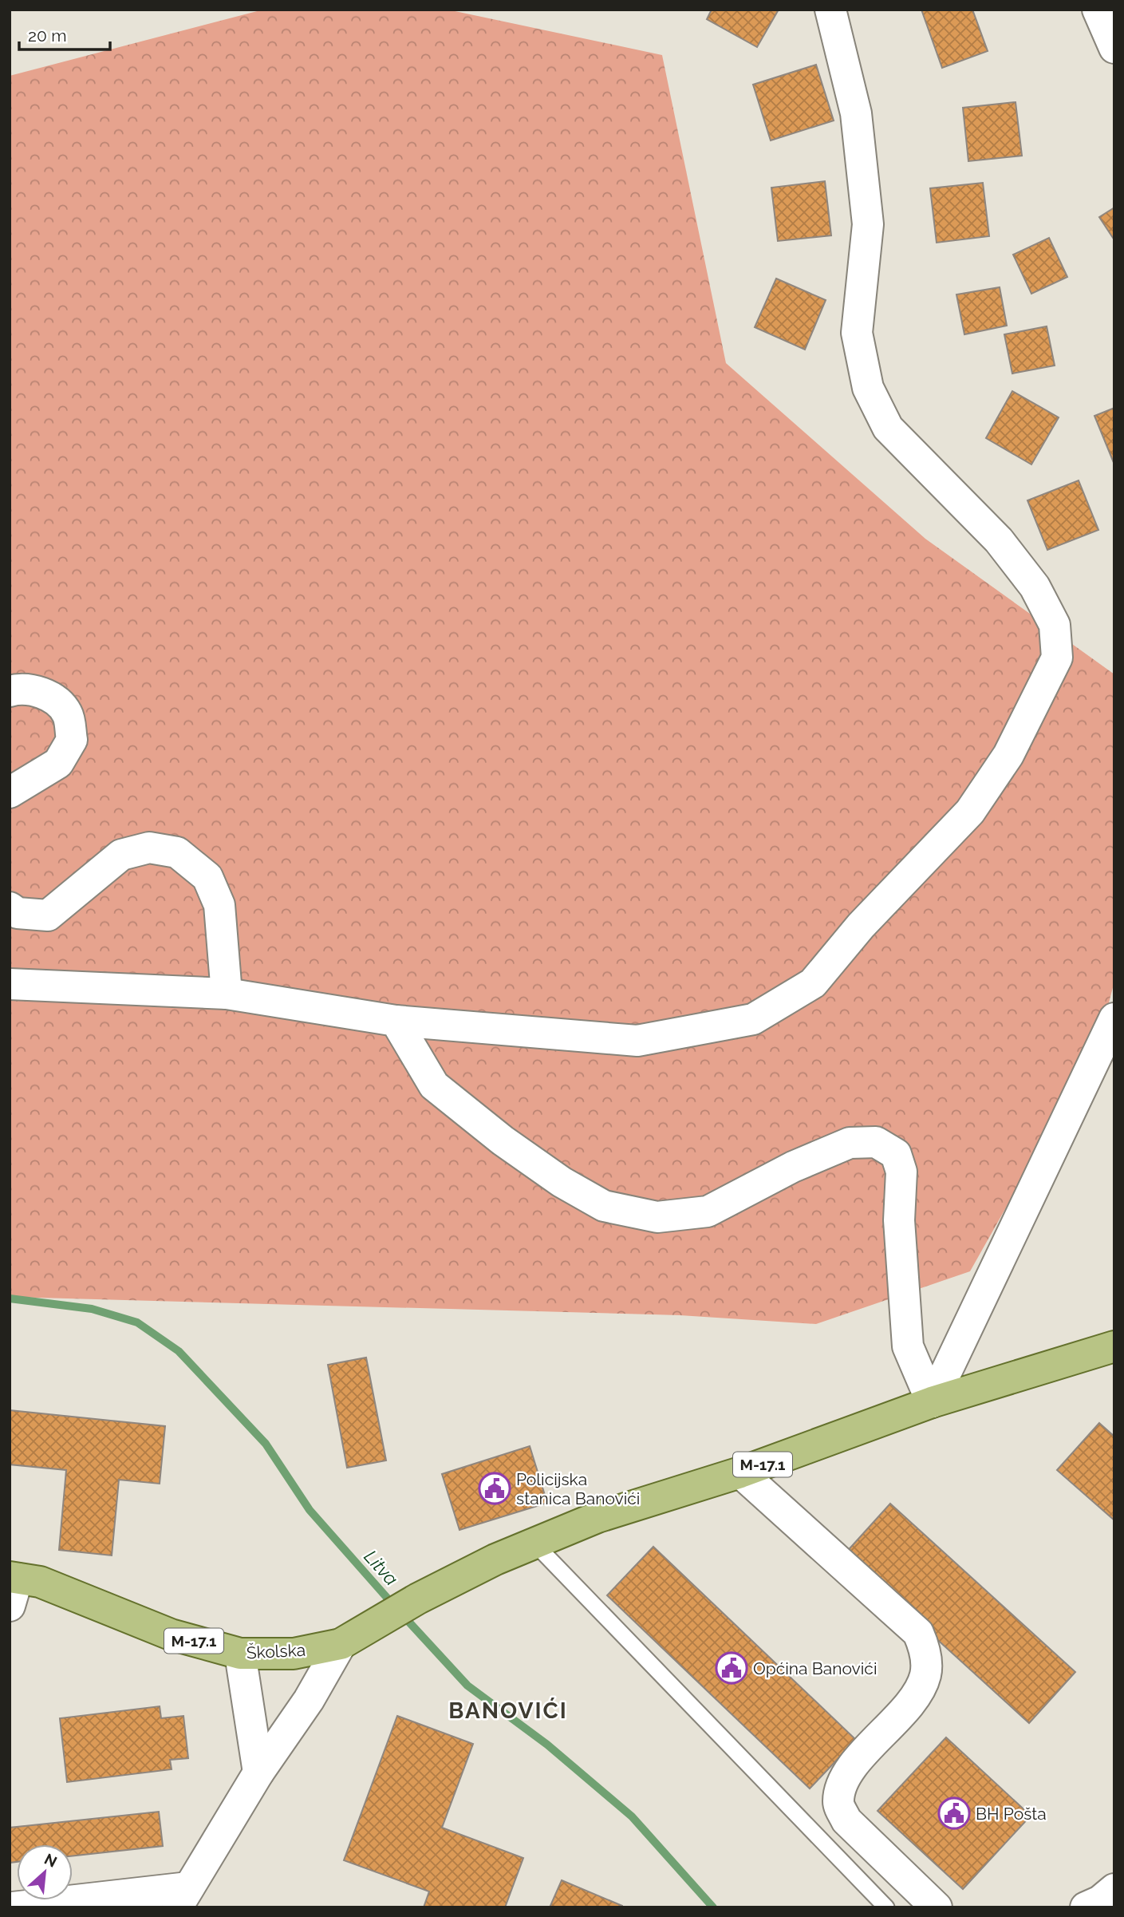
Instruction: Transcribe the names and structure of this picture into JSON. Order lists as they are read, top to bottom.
{
  "streets": {
    "main road": ["M-17.1", "Školska"]
  },
  "crossings": [
    ["M-17.1", "Školska"]
  ],
  "districts": ["BANOVIĆI"],
  "water": ["Litva"],
  "places": {
    "public building": ["Policijska stanica Banovići", "Općina Banovići", "BH Pošta"]
  },
  "scale_bar": "20 m",
  "north": "top right"
}
